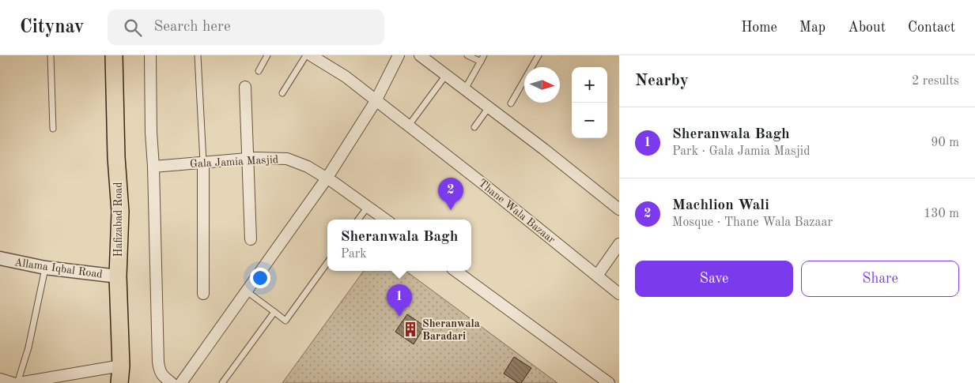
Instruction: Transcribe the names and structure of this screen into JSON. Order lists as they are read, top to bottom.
{
  "streets": {
    "main road": ["Hafizabad Road"],
    "street": ["Gala Jamia Masjid", "Thane Wala Bazaar", "Allama Iqbal Road"]
  },
  "crossings": [
    ["Hafizabad Road", "Allama Iqbal Road"]
  ],
  "places": {
    "building": ["Sheranwala Baradari"]
  },
  "north": "right",
  "page": {
    "header": "Citynav",
    "search": "Search here",
    "nav": [
      "Home",
      "Map",
      "About",
      "Contact"
    ],
    "heading": ["Nearby", "2 results"],
    "map_buttons": ["+", "−"],
    "list": [
      {
        "mark": "1",
        "name": "Sheranwala Bagh",
        "note": "Park · Gala Jamia Masjid",
        "value": "90 m"
      },
      {
        "mark": "2",
        "name": "Machlion Wali",
        "note": "Mosque · Thane Wala Bazaar",
        "value": "130 m"
      }
    ],
    "pins": ["2", "1"],
    "popup": ["Sheranwala Bagh", "Park"],
    "buttons": ["Save", "Share"]
  }
}
